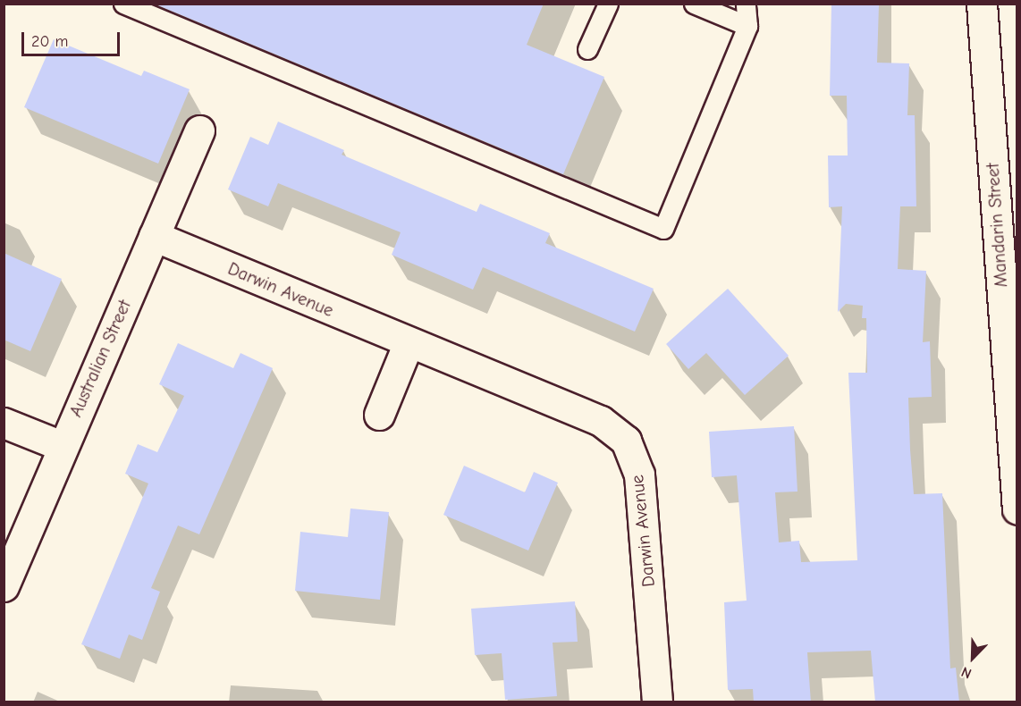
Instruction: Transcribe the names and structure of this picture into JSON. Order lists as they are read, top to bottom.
{
  "streets": {
    "street": ["Mandarin Street", "Darwin Avenue", "Australian Street"]
  },
  "crossings": [
    ["Darwin Avenue", "Australian Street"]
  ],
  "scale_bar": "20 m",
  "north": "bottom left"
}
